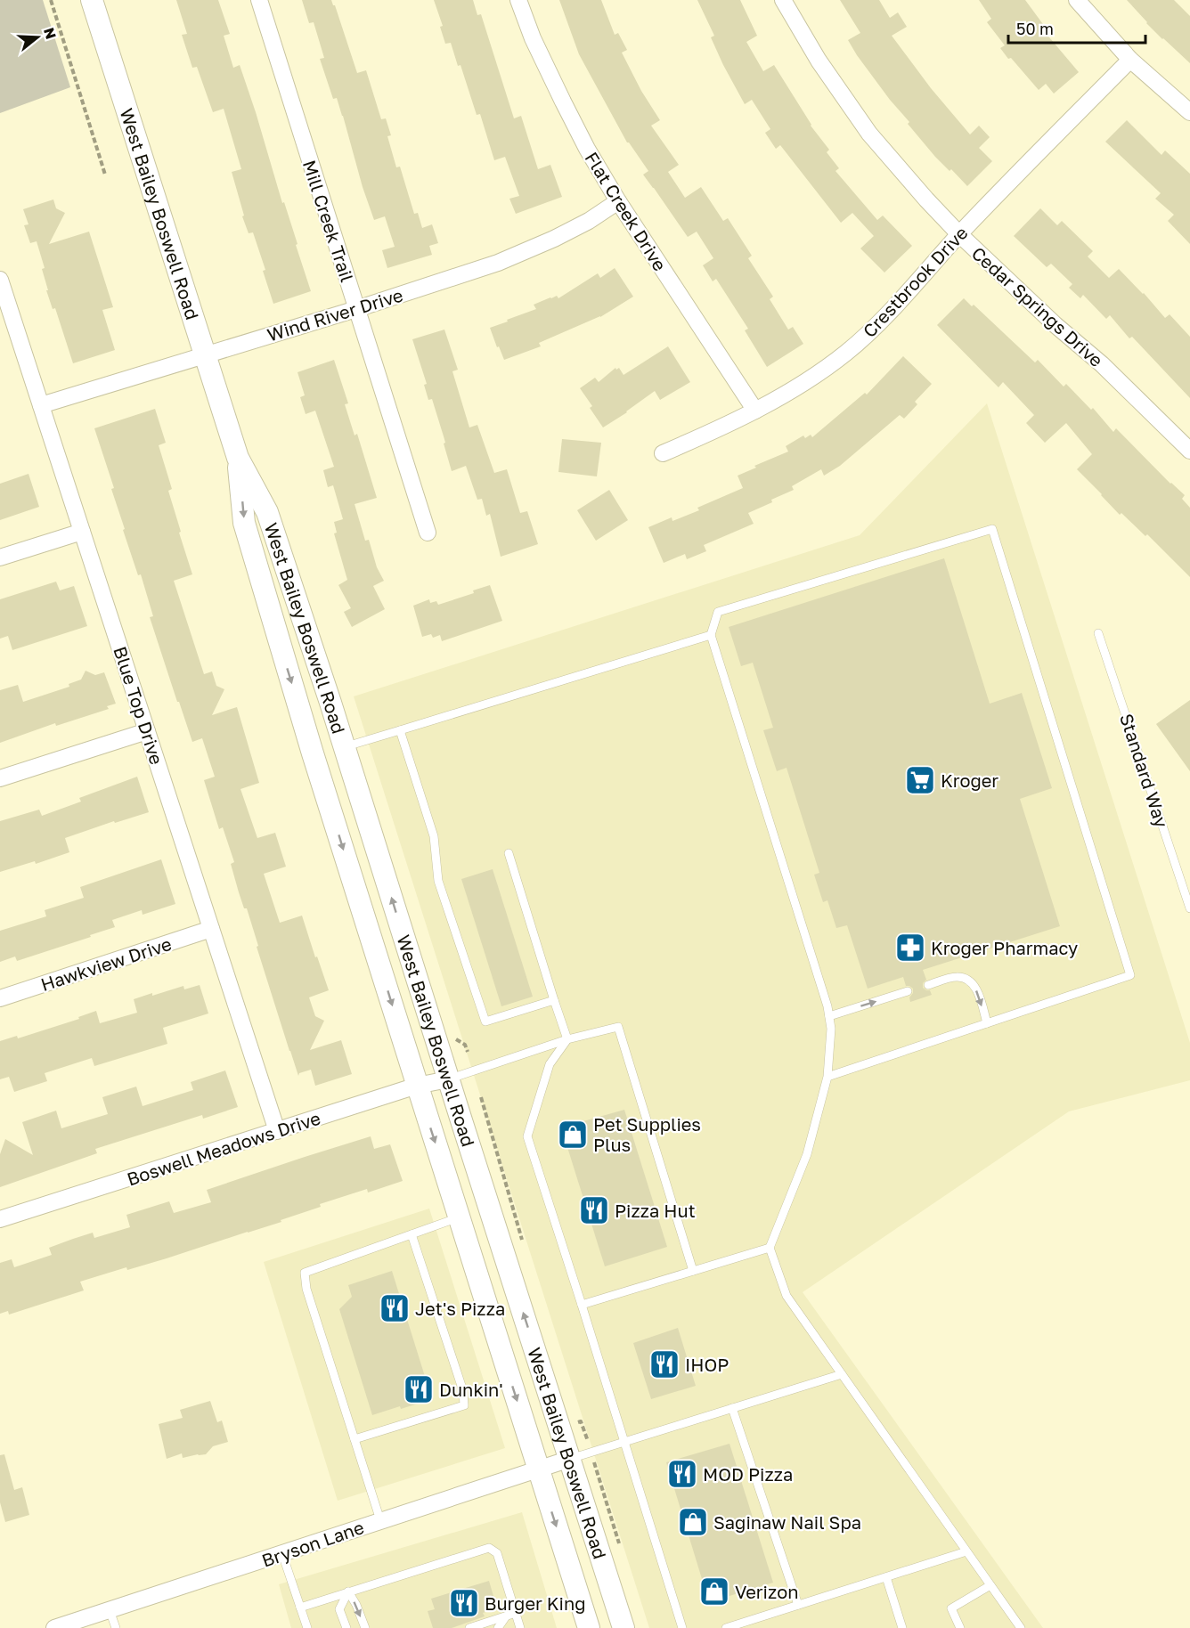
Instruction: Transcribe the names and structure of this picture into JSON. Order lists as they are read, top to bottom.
{
  "streets": {
    "main road": ["West Bailey Boswell Road"],
    "street": [
      "Flat Creek Drive",
      "Mill Creek Trail",
      "Crestbrook Drive",
      "Cedar Springs Drive",
      "Wind River Drive",
      "Blue Top Drive",
      "Hawkview Drive",
      "Boswell Meadows Drive",
      "Bryson Lane"
    ],
    "lane": ["Standard Way"]
  },
  "crossings": [
    ["Flat Creek Drive", "Crestbrook Drive"],
    ["Flat Creek Drive", "Wind River Drive"],
    ["West Bailey Boswell Road", "Wind River Drive"],
    ["West Bailey Boswell Road", "Boswell Meadows Drive"],
    ["West Bailey Boswell Road", "Bryson Lane"],
    ["Mill Creek Trail", "Wind River Drive"],
    ["Crestbrook Drive", "Cedar Springs Drive"],
    ["Wind River Drive", "Blue Top Drive"],
    ["Blue Top Drive", "Hawkview Drive"],
    ["Blue Top Drive", "Boswell Meadows Drive"]
  ],
  "places": {
    "supermarket": ["Kroger"],
    "pharmacy": ["Kroger Pharmacy"],
    "shop": ["Pet Supplies Plus", "Saginaw Nail Spa", "Verizon"],
    "restaurant": [
      "Pizza Hut",
      "Jet's Pizza",
      "IHOP",
      "Dunkin'",
      "MOD Pizza",
      "Burger King"
    ]
  },
  "scale_bar": "50 m",
  "north": "right"
}
